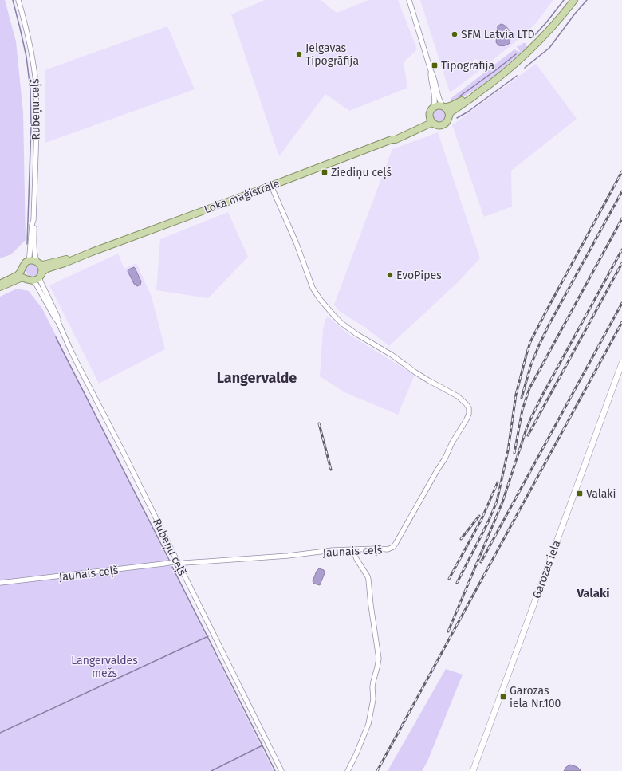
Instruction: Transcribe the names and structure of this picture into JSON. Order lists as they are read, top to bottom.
{
  "streets": {
    "main road": ["Loka maģistrāle", "Garozas iela"],
    "street": ["Rubeņu ceļš", "Jaunais ceļš"]
  },
  "crossings": [
    ["Rubeņu ceļš", "Loka maģistrāle"],
    ["Rubeņu ceļš", "Jaunais ceļš"],
    ["Loka maģistrāle", "Jaunais ceļš"]
  ],
  "districts": ["Langervalde", "Valaki"],
  "parks": ["Langervaldes mežs"],
  "places": {
    "other": ["SFM Latvia LTD", "Jelgavas Tipogrāfija", "EvoPipes"],
    "transit": [
      "Tipogrāfija",
      "Ziediņu ceļš",
      "Valaki",
      "Garozas iela Nr.100"
    ]
  }
}
